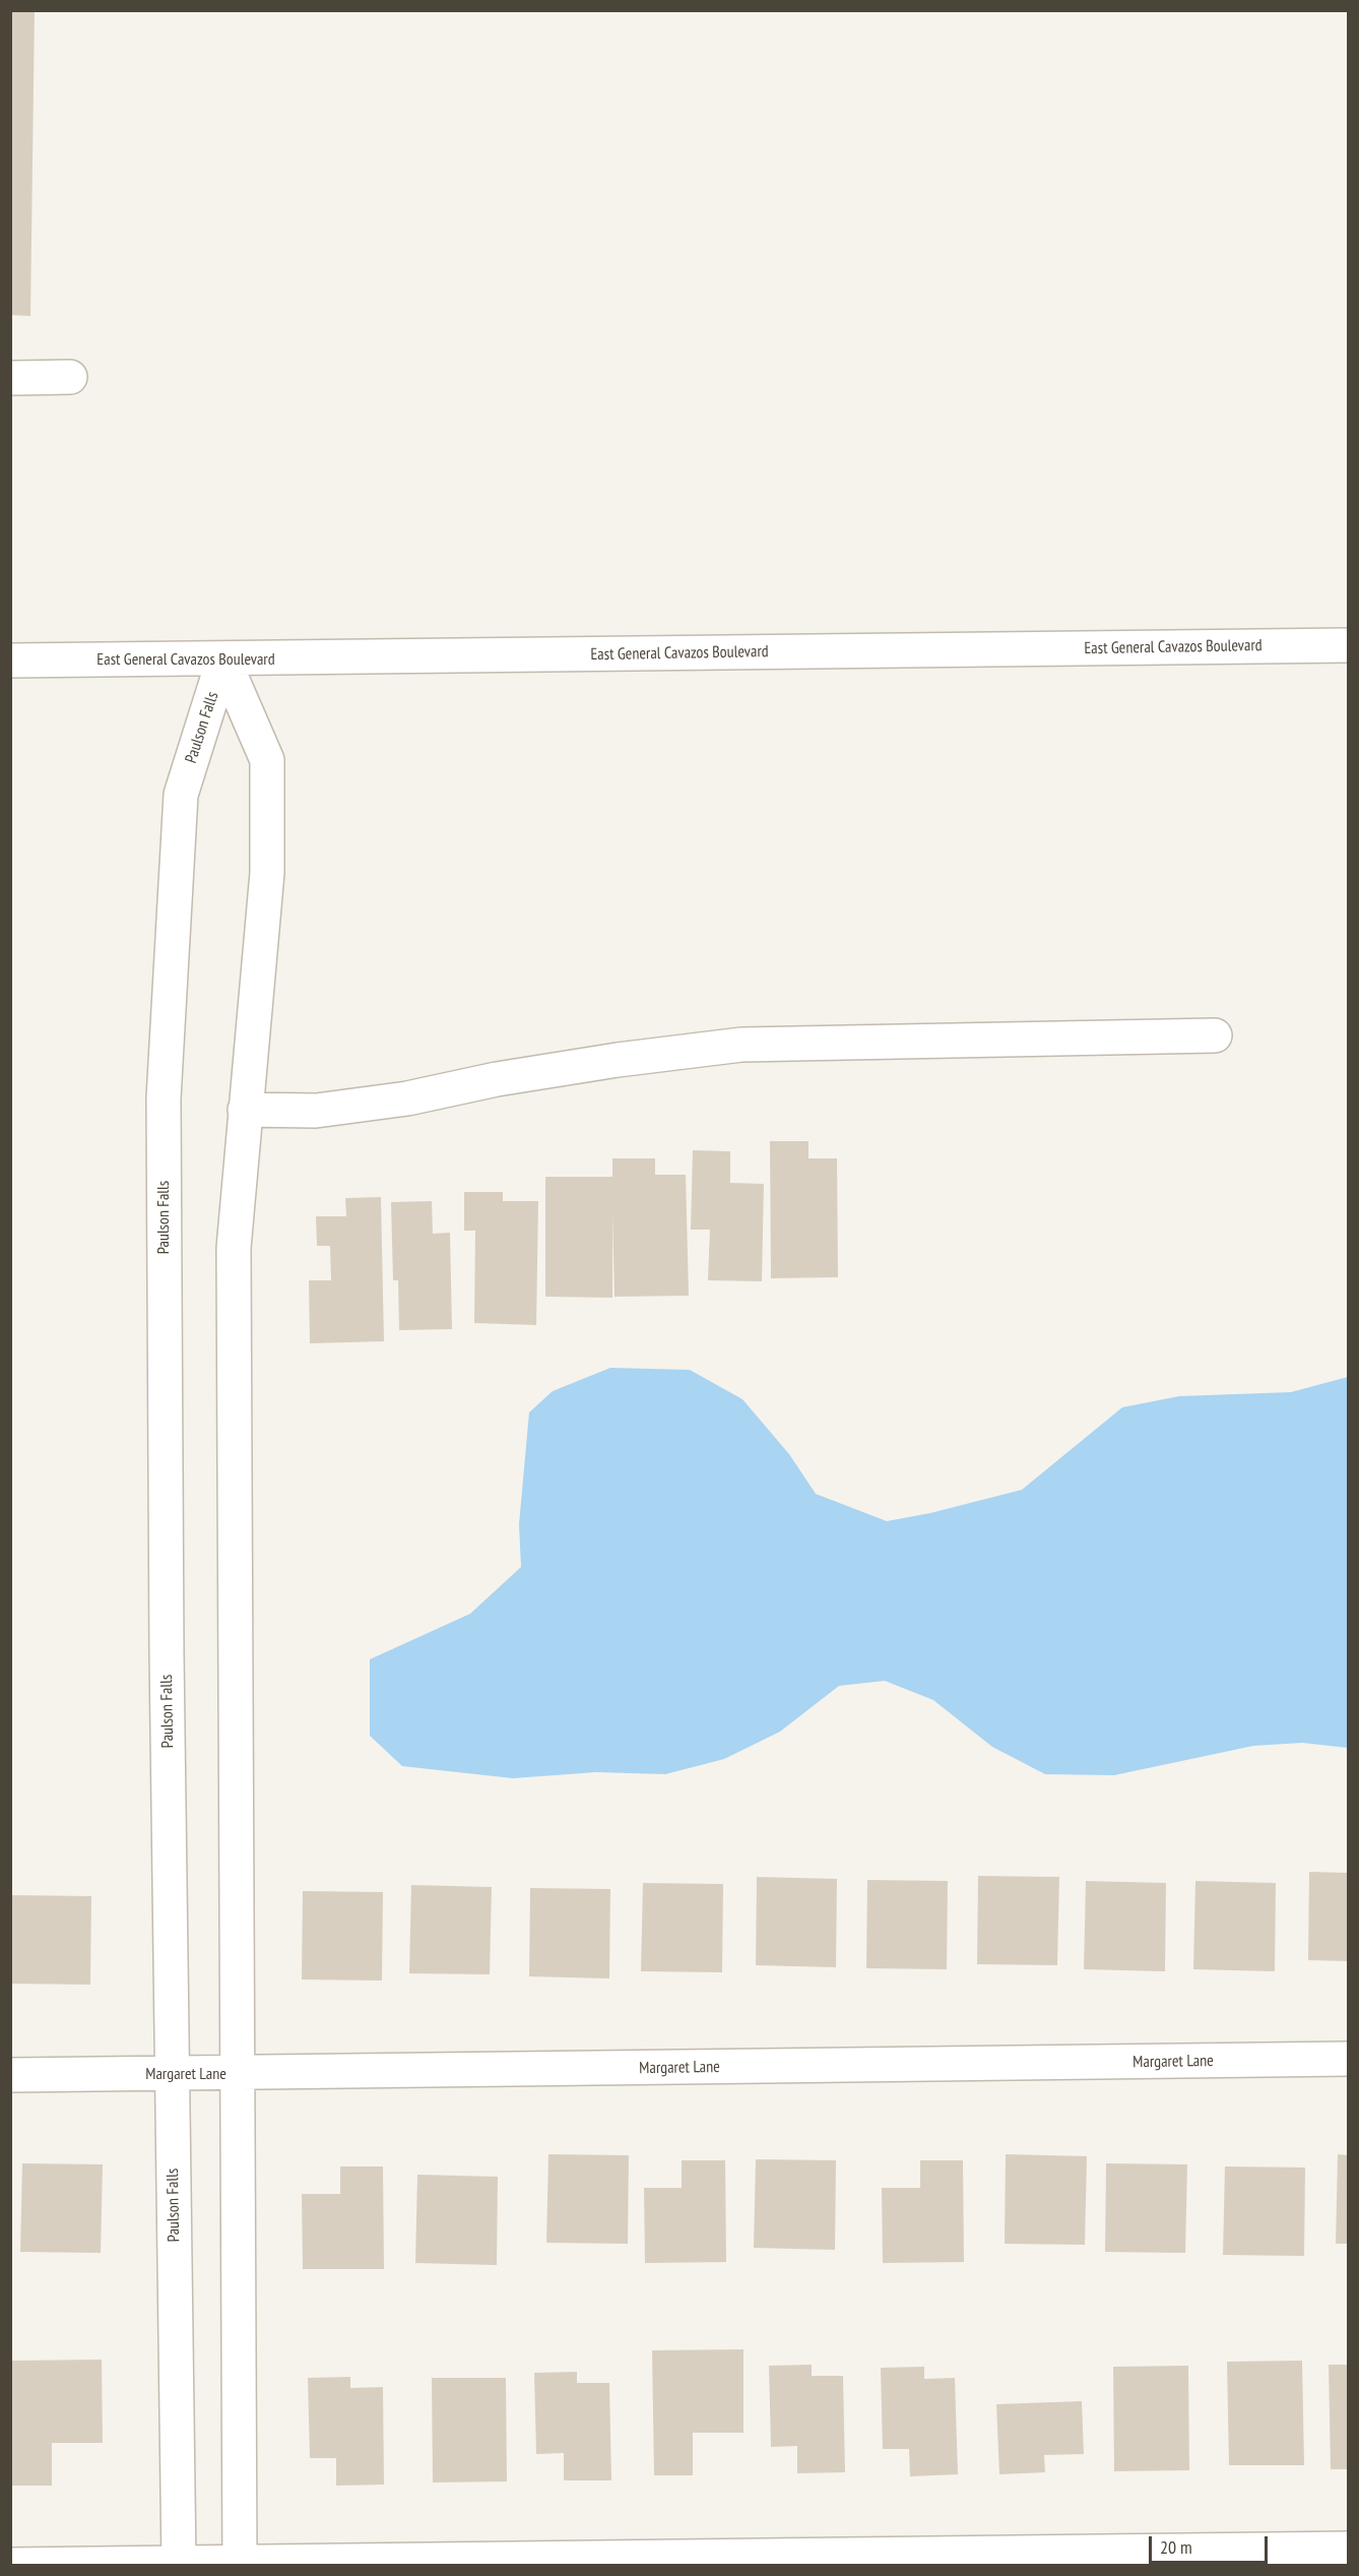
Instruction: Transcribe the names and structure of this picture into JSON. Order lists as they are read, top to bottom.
{
  "streets": {
    "street": ["East General Cavazos Boulevard", "Paulson Falls", "Margaret Lane"]
  },
  "crossings": [
    ["East General Cavazos Boulevard", "Paulson Falls"],
    ["Paulson Falls", "Margaret Lane"]
  ],
  "scale_bar": "20 m"
}
